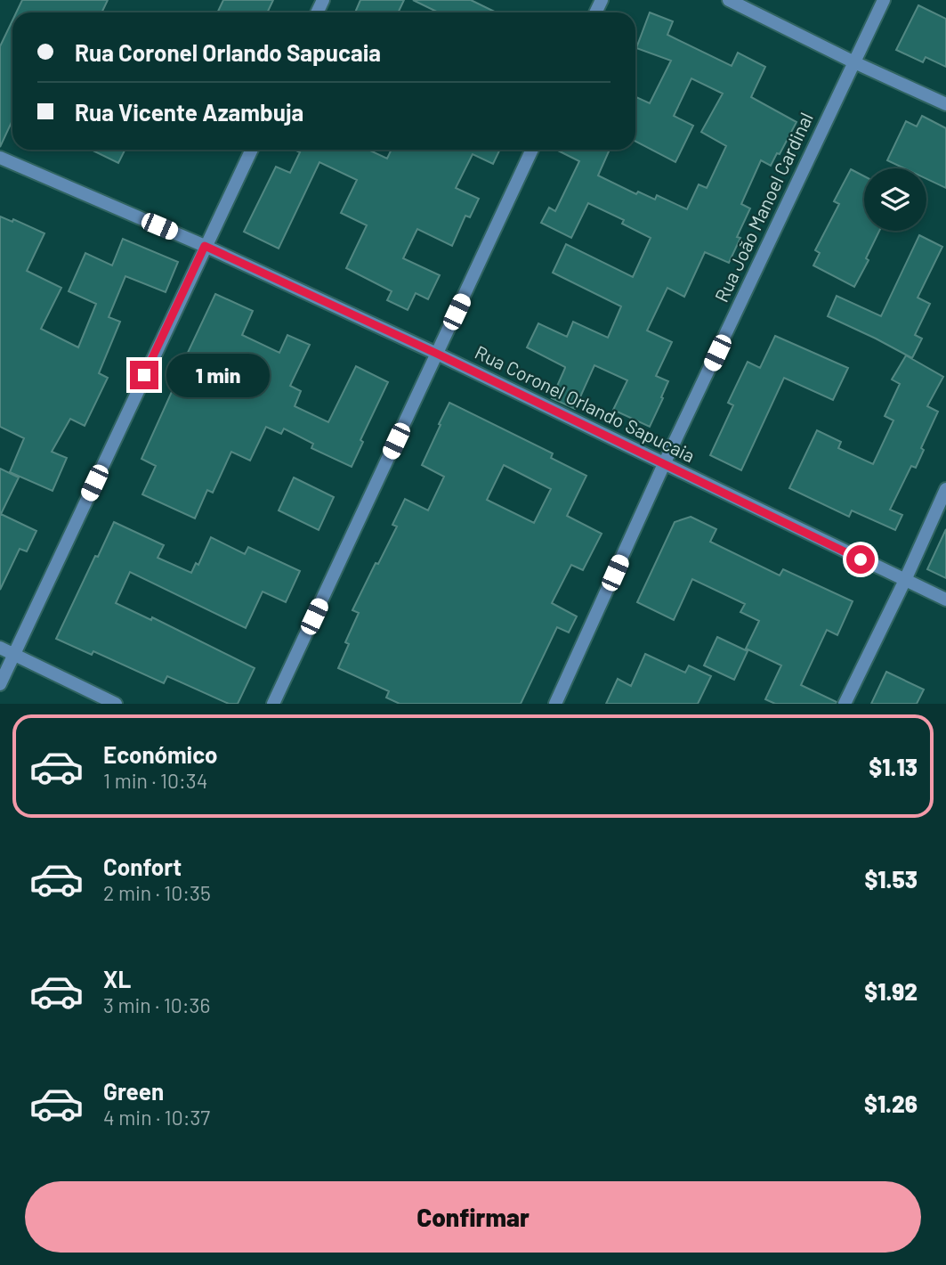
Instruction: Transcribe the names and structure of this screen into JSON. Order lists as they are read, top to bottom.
{
  "streets": {
    "street": ["Rua João Manoel Cardinal", "Rua Coronel Orlando Sapucaia"]
  },
  "crossings": [
    ["Rua João Manoel Cardinal", "Rua Coronel Orlando Sapucaia"]
  ],
  "page": {
    "banner": ["Rua Coronel Orlando Sapucaia", "Rua Vicente Azambuja"],
    "bubble": "1 min",
    "list": [
      {
        "name": "Económico",
        "note": "1 min · 10:34",
        "value": "$1.13"
      },
      {
        "name": "Confort",
        "note": "2 min · 10:35",
        "value": "$1.53"
      },
      {
        "name": "XL",
        "note": "3 min · 10:36",
        "value": "$1.92"
      },
      {
        "name": "Green",
        "note": "4 min · 10:37",
        "value": "$1.26"
      }
    ],
    "buttons": "Confirmar"
  }
}
